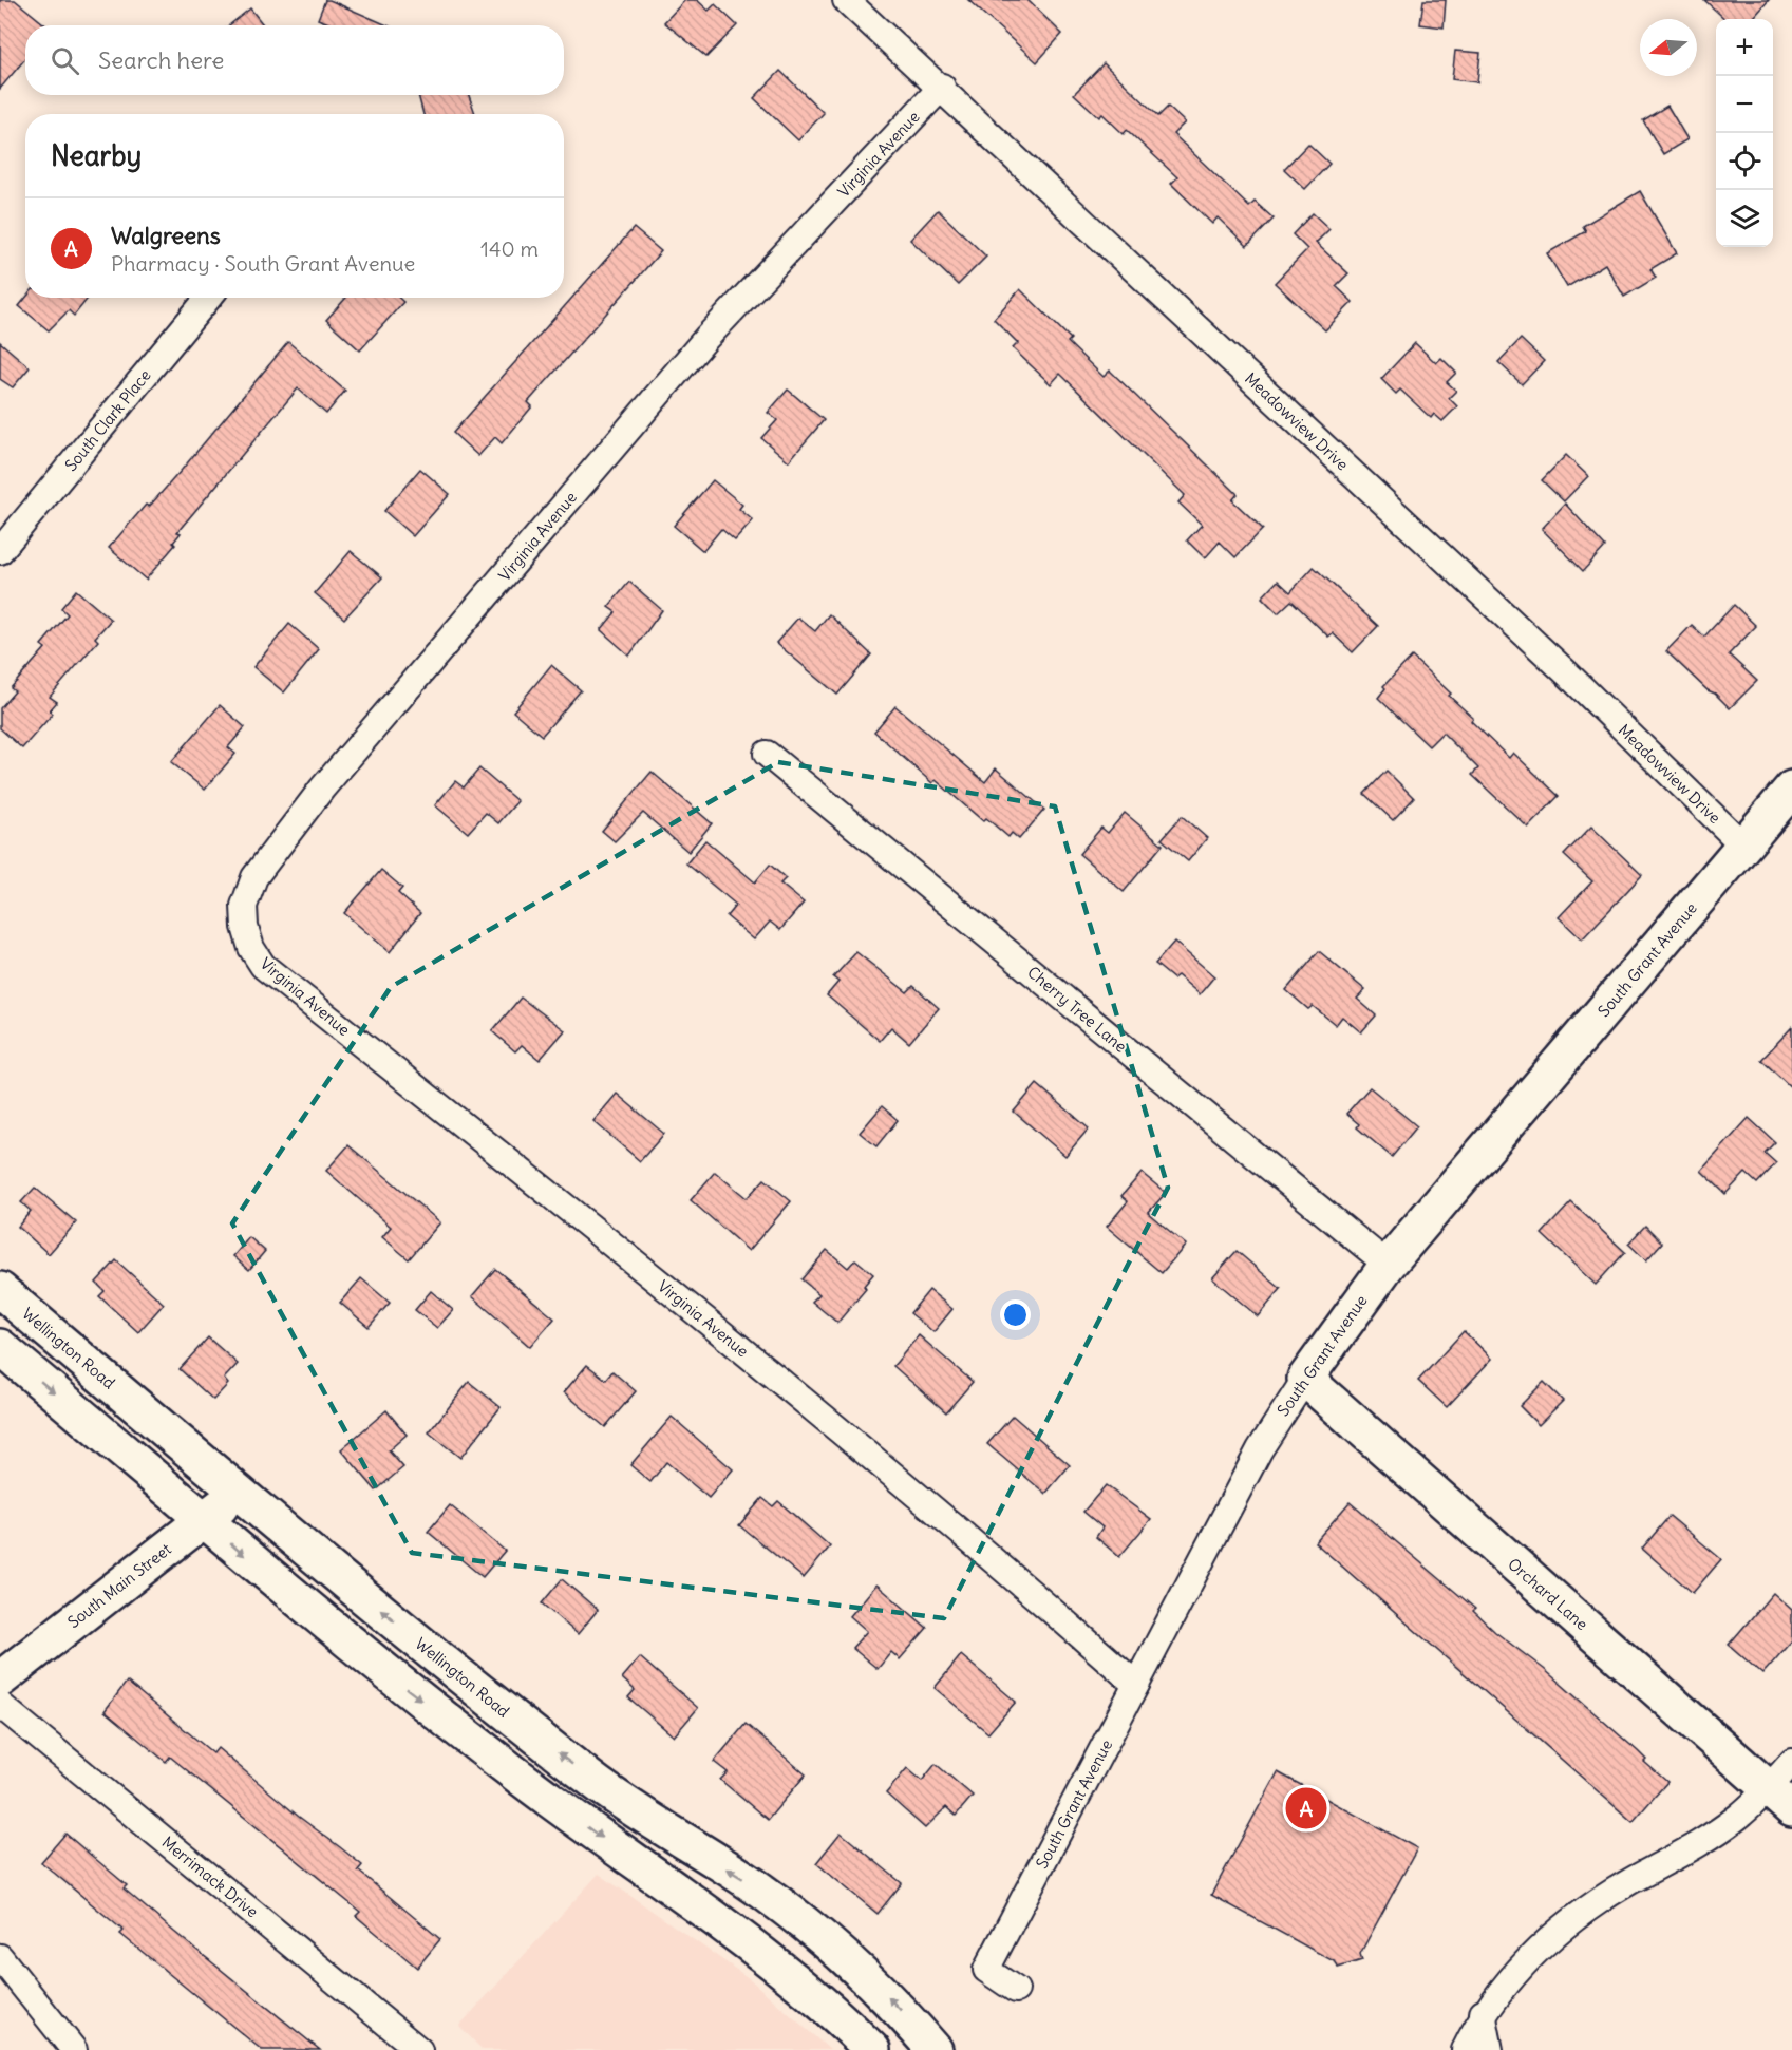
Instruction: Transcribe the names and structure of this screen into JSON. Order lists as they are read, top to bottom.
{
  "streets": {
    "main road": [
      "South Grant Avenue",
      "Wellington Road",
      "South Main Street",
      "Orchard Lane"
    ],
    "street": [
      "Virginia Avenue",
      "South Clark Place",
      "Meadowview Drive",
      "Cherry Tree Lane",
      "Merrimack Drive"
    ]
  },
  "crossings": [
    ["Virginia Avenue", "Meadowview Drive"],
    ["Virginia Avenue", "South Grant Avenue"],
    ["Meadowview Drive", "South Grant Avenue"],
    ["South Grant Avenue", "Cherry Tree Lane"],
    ["South Grant Avenue", "Orchard Lane"],
    ["Wellington Road", "South Main Street"]
  ],
  "north": "left",
  "page": {
    "map_buttons": ["+", "−"],
    "search": "Search here",
    "heading": "Nearby",
    "list": [
      {
        "mark": "A",
        "name": "Walgreens",
        "note": "Pharmacy · South Grant Avenue",
        "value": "140 m"
      }
    ],
    "pins": "A"
  }
}
